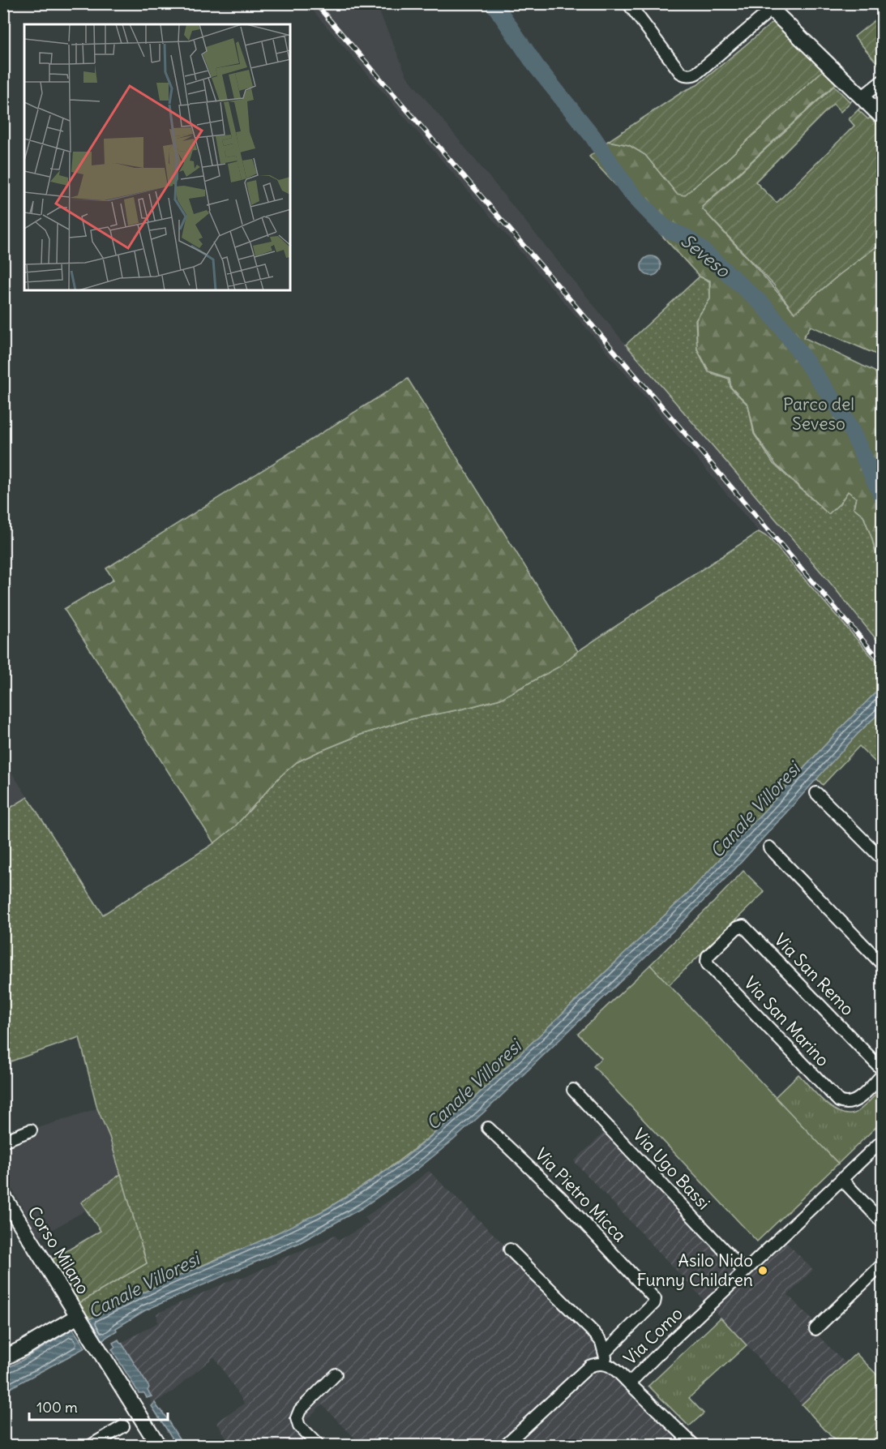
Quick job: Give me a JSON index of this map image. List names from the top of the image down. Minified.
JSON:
{"streets":{"main road":["Corso Milano"],"street":["Via San Remo","Via San Marino","Via Ugo Bassi","Via Pietro Micca","Via Como"]},"crossings":[["Via San Remo","Via San Marino"],["Via Ugo Bassi","Via Como"],["Via Pietro Micca","Via Como"]],"water":["Seveso","Canale Villoresi"],"parks":["Parco del Seveso"],"places":["Asilo Nido Funny Children"],"scale_bar":"100 m"}
